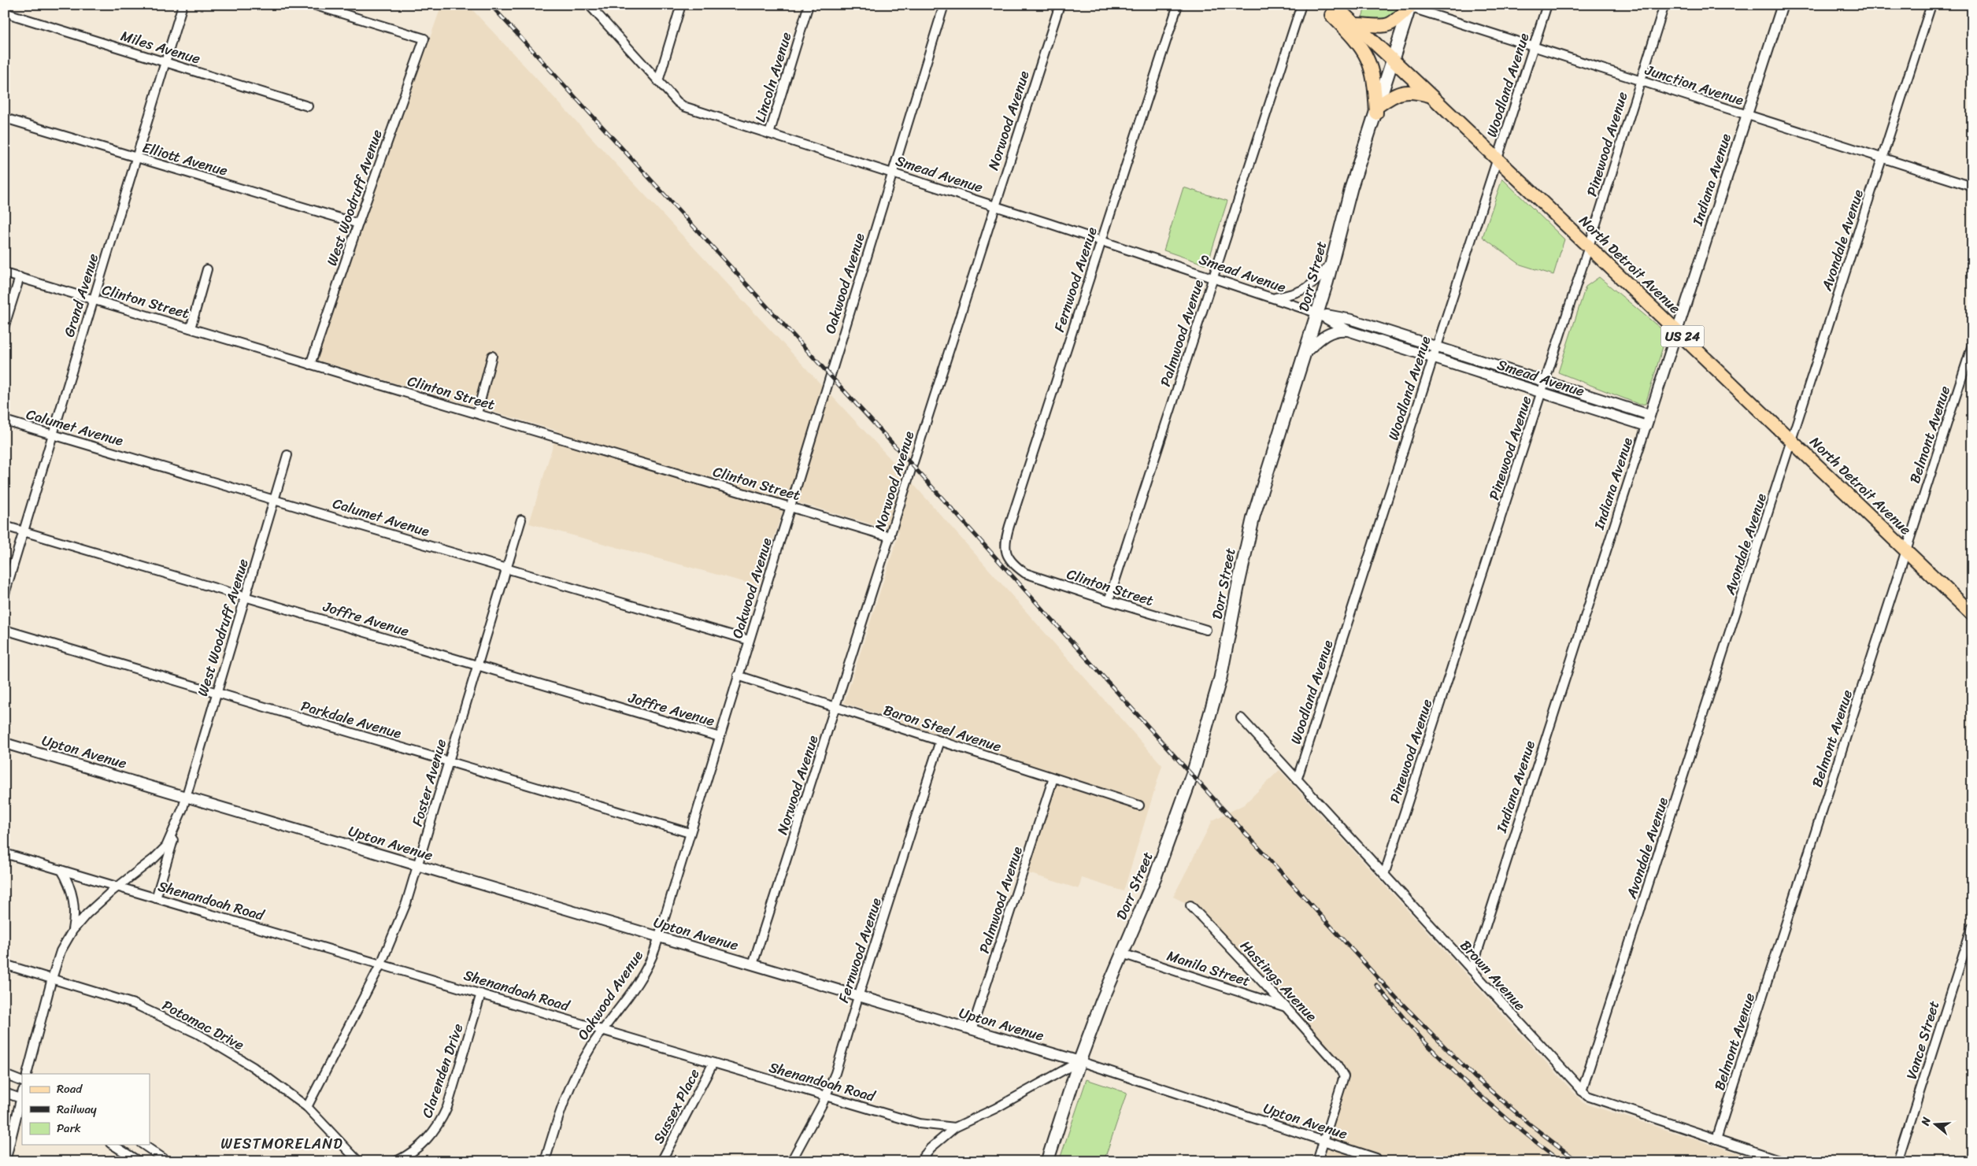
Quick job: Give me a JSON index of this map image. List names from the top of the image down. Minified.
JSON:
{"streets":{"main road":["North Detroit Avenue","Dorr Street","US 24"],"street":["Miles Avenue","Lincoln Avenue","Woodland Avenue","Junction Avenue","Norwood Avenue","Pinewood Avenue","Elliott Avenue","Smead Avenue","Indiana Avenue","West Woodruff Avenue","Avondale Avenue","Fernwood Avenue","Oakwood Avenue","Grand Avenue","Clinton Street","Palmwood Avenue","Calumet Avenue","Belmont Avenue","Joffre Avenue","Parkdale Avenue","Baron Steel Avenue","Upton Avenue","Foster Avenue","Shenandoah Road","Manila Street","Brown Avenue","Hastings Avenue","Potomac Drive","Vance Street","Clarenden Drive","Sussex Place"]},"crossings":[["Miles Avenue","Grand Avenue"],["Lincoln Avenue","Smead Avenue"],["Woodland Avenue","Junction Avenue"],["Woodland Avenue","Smead Avenue"],["Woodland Avenue","North Detroit Avenue"],["Woodland Avenue","Brown Avenue"],["Junction Avenue","Pinewood Avenue"],["Junction Avenue","Indiana Avenue"],["Junction Avenue","Avondale Avenue"],["Junction Avenue","Dorr Street"],["Norwood Avenue","Smead Avenue"],["Norwood Avenue","Clinton Street"],["Norwood Avenue","Baron Steel Avenue"],["Norwood Avenue","Upton Avenue"],["Pinewood Avenue","Smead Avenue"],["Pinewood Avenue","North Detroit Avenue"],["Pinewood Avenue","Brown Avenue"],["Elliott Avenue","West Woodruff Avenue"],["Elliott Avenue","Grand Avenue"],["Smead Avenue","Indiana Avenue"],["Smead Avenue","Dorr Street"],["Smead Avenue","Fernwood Avenue"],["Smead Avenue","Oakwood Avenue"],["Smead Avenue","Palmwood Avenue"],["Indiana Avenue","North Detroit Avenue"],["Indiana Avenue","Brown Avenue"],["West Woodruff Avenue","Clinton Street"],["West Woodruff Avenue","Calumet Avenue"],["West Woodruff Avenue","Joffre Avenue"],["West Woodruff Avenue","Parkdale Avenue"],["West Woodruff Avenue","Upton Avenue"],["West Woodruff Avenue","Shenandoah Road"],["West Woodruff Avenue","Potomac Drive"],["Avondale Avenue","North Detroit Avenue"],["Avondale Avenue","Brown Avenue"],["North Detroit Avenue","Dorr Street"],["North Detroit Avenue","Belmont Avenue"],["Dorr Street","Upton Avenue"],["Dorr Street","Manila Street"],["Fernwood Avenue","Clinton Street"],["Fernwood Avenue","Baron Steel Avenue"],["Fernwood Avenue","Upton Avenue"],["Fernwood Avenue","Shenandoah Road"],["Oakwood Avenue","Clinton Street"],["Oakwood Avenue","Calumet Avenue"],["Oakwood Avenue","Joffre Avenue"],["Oakwood Avenue","Parkdale Avenue"],["Oakwood Avenue","Baron Steel Avenue"],["Oakwood Avenue","Upton Avenue"],["Oakwood Avenue","Shenandoah Road"],["Grand Avenue","Clinton Street"],["Grand Avenue","Calumet Avenue"],["Grand Avenue","Joffre Avenue"],["Clinton Street","Palmwood Avenue"],["Palmwood Avenue","Baron Steel Avenue"],["Palmwood Avenue","Upton Avenue"],["Calumet Avenue","Foster Avenue"],["Belmont Avenue","Brown Avenue"],["Joffre Avenue","Foster Avenue"],["Parkdale Avenue","Foster Avenue"],["Upton Avenue","Foster Avenue"],["Upton Avenue","Hastings Avenue"],["Foster Avenue","Shenandoah Road"],["Foster Avenue","Potomac Drive"],["Shenandoah Road","Clarenden Drive"],["Shenandoah Road","Sussex Place"],["Manila Street","Hastings Avenue"]],"districts":["WESTMORELAND"],"legend":["Road","Railway","Park"],"north":"left"}
